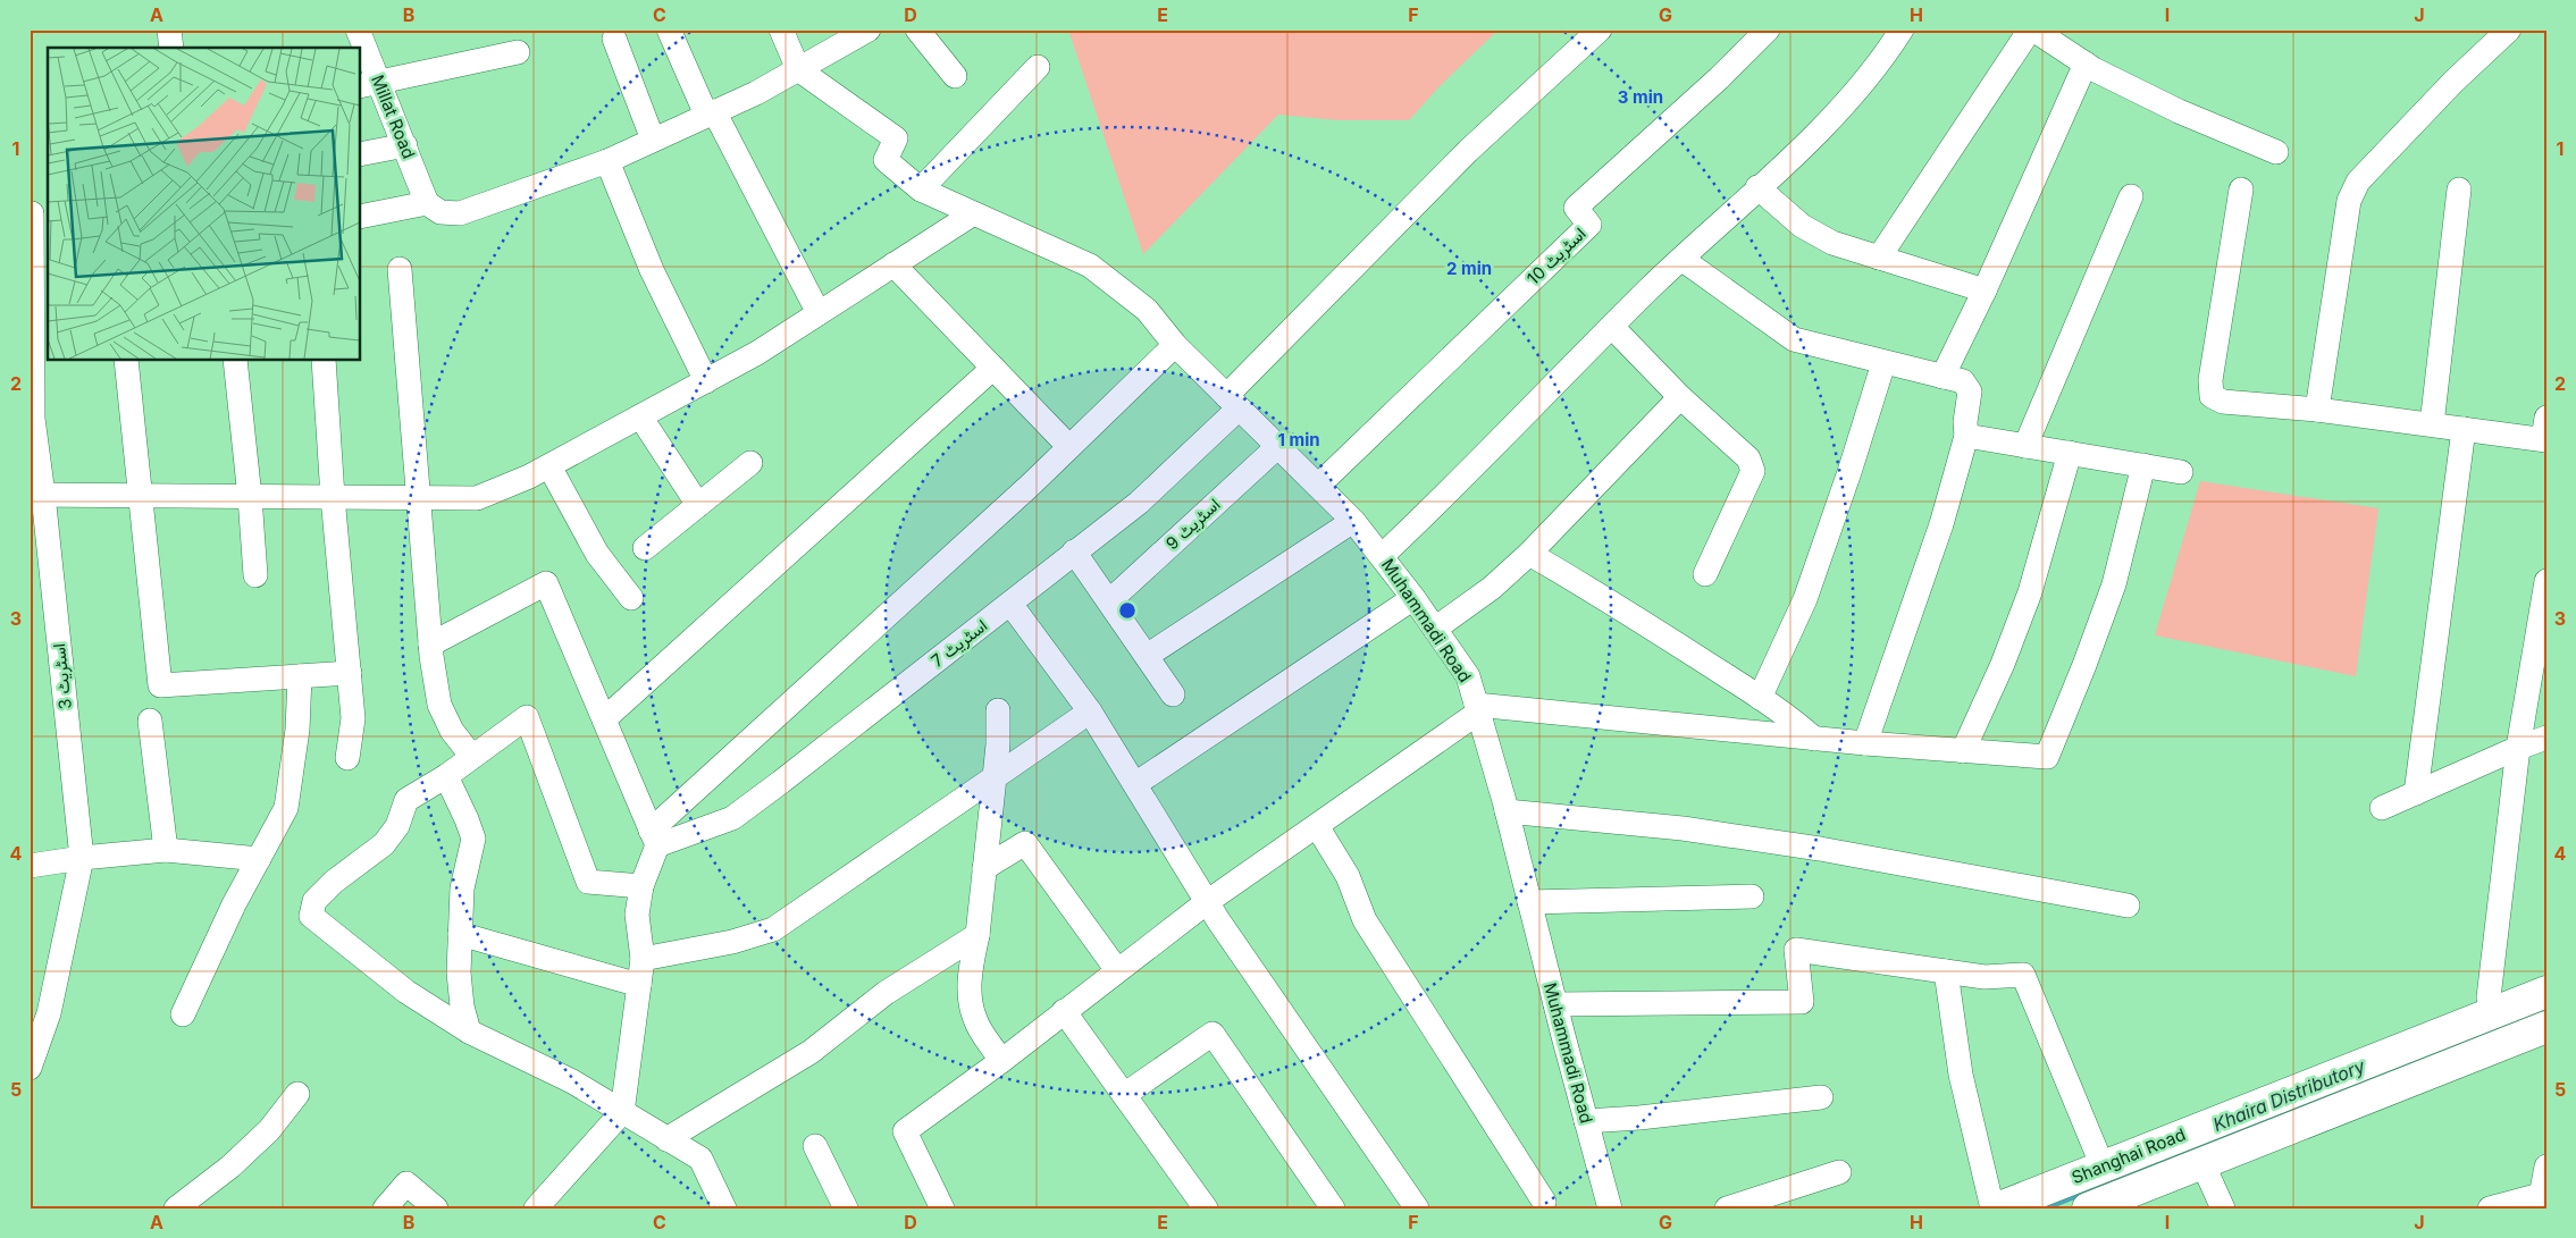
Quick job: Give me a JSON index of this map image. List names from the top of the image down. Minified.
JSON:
{"streets":{"main road":["Shanghai Road"],"street":["Millat Road","اسٹریٹ 10","اسٹریٹ 9","Muhammadi Road","اسٹریٹ 7","اسٹریٹ 3"]},"crossings":[["اسٹریٹ 10","Muhammadi Road"],["اسٹریٹ 9","Muhammadi Road"],["Muhammadi Road","اسٹریٹ 7"]],"water":["Khaira Distributory"],"grid":{"columns":["A","B","C","D","E","F","G","H","I","J"],"rows":["1","2","3","4","5"]},"rings":["3 min","2 min","1 min"]}
